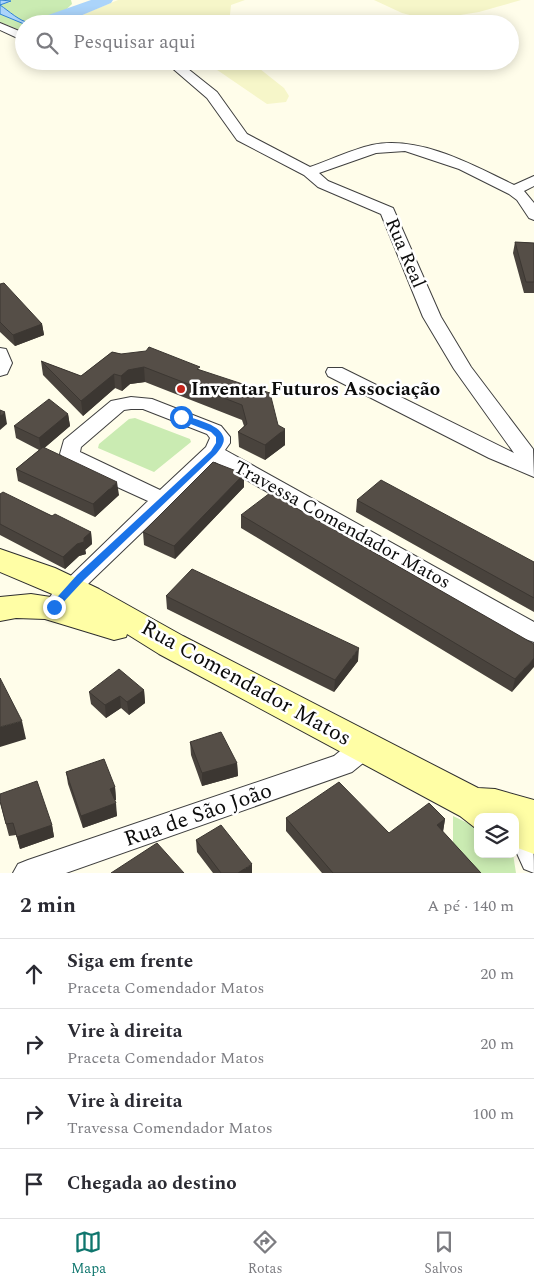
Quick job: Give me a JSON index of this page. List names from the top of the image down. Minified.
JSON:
{"streets":{"street":["Rua Real","Travessa Comendador Matos","Rua Comendador Matos","Rua de São João"]},"crossings":[["Travessa Comendador Matos","Rua Comendador Matos"],["Rua Comendador Matos","Rua de São João"]],"places":["Inventar Futuros Associação"],"page":{"search":"Pesquisar aqui","heading":["2 min","A pé · 140 m"],"list":[["Siga em frente","Praceta Comendador Matos","20 m"],["Vire à direita","Praceta Comendador Matos","20 m"],["Vire à direita","Travessa Comendador Matos","100 m"],"Chegada ao destino"],"nav":["Mapa","Rotas","Salvos"]}}
